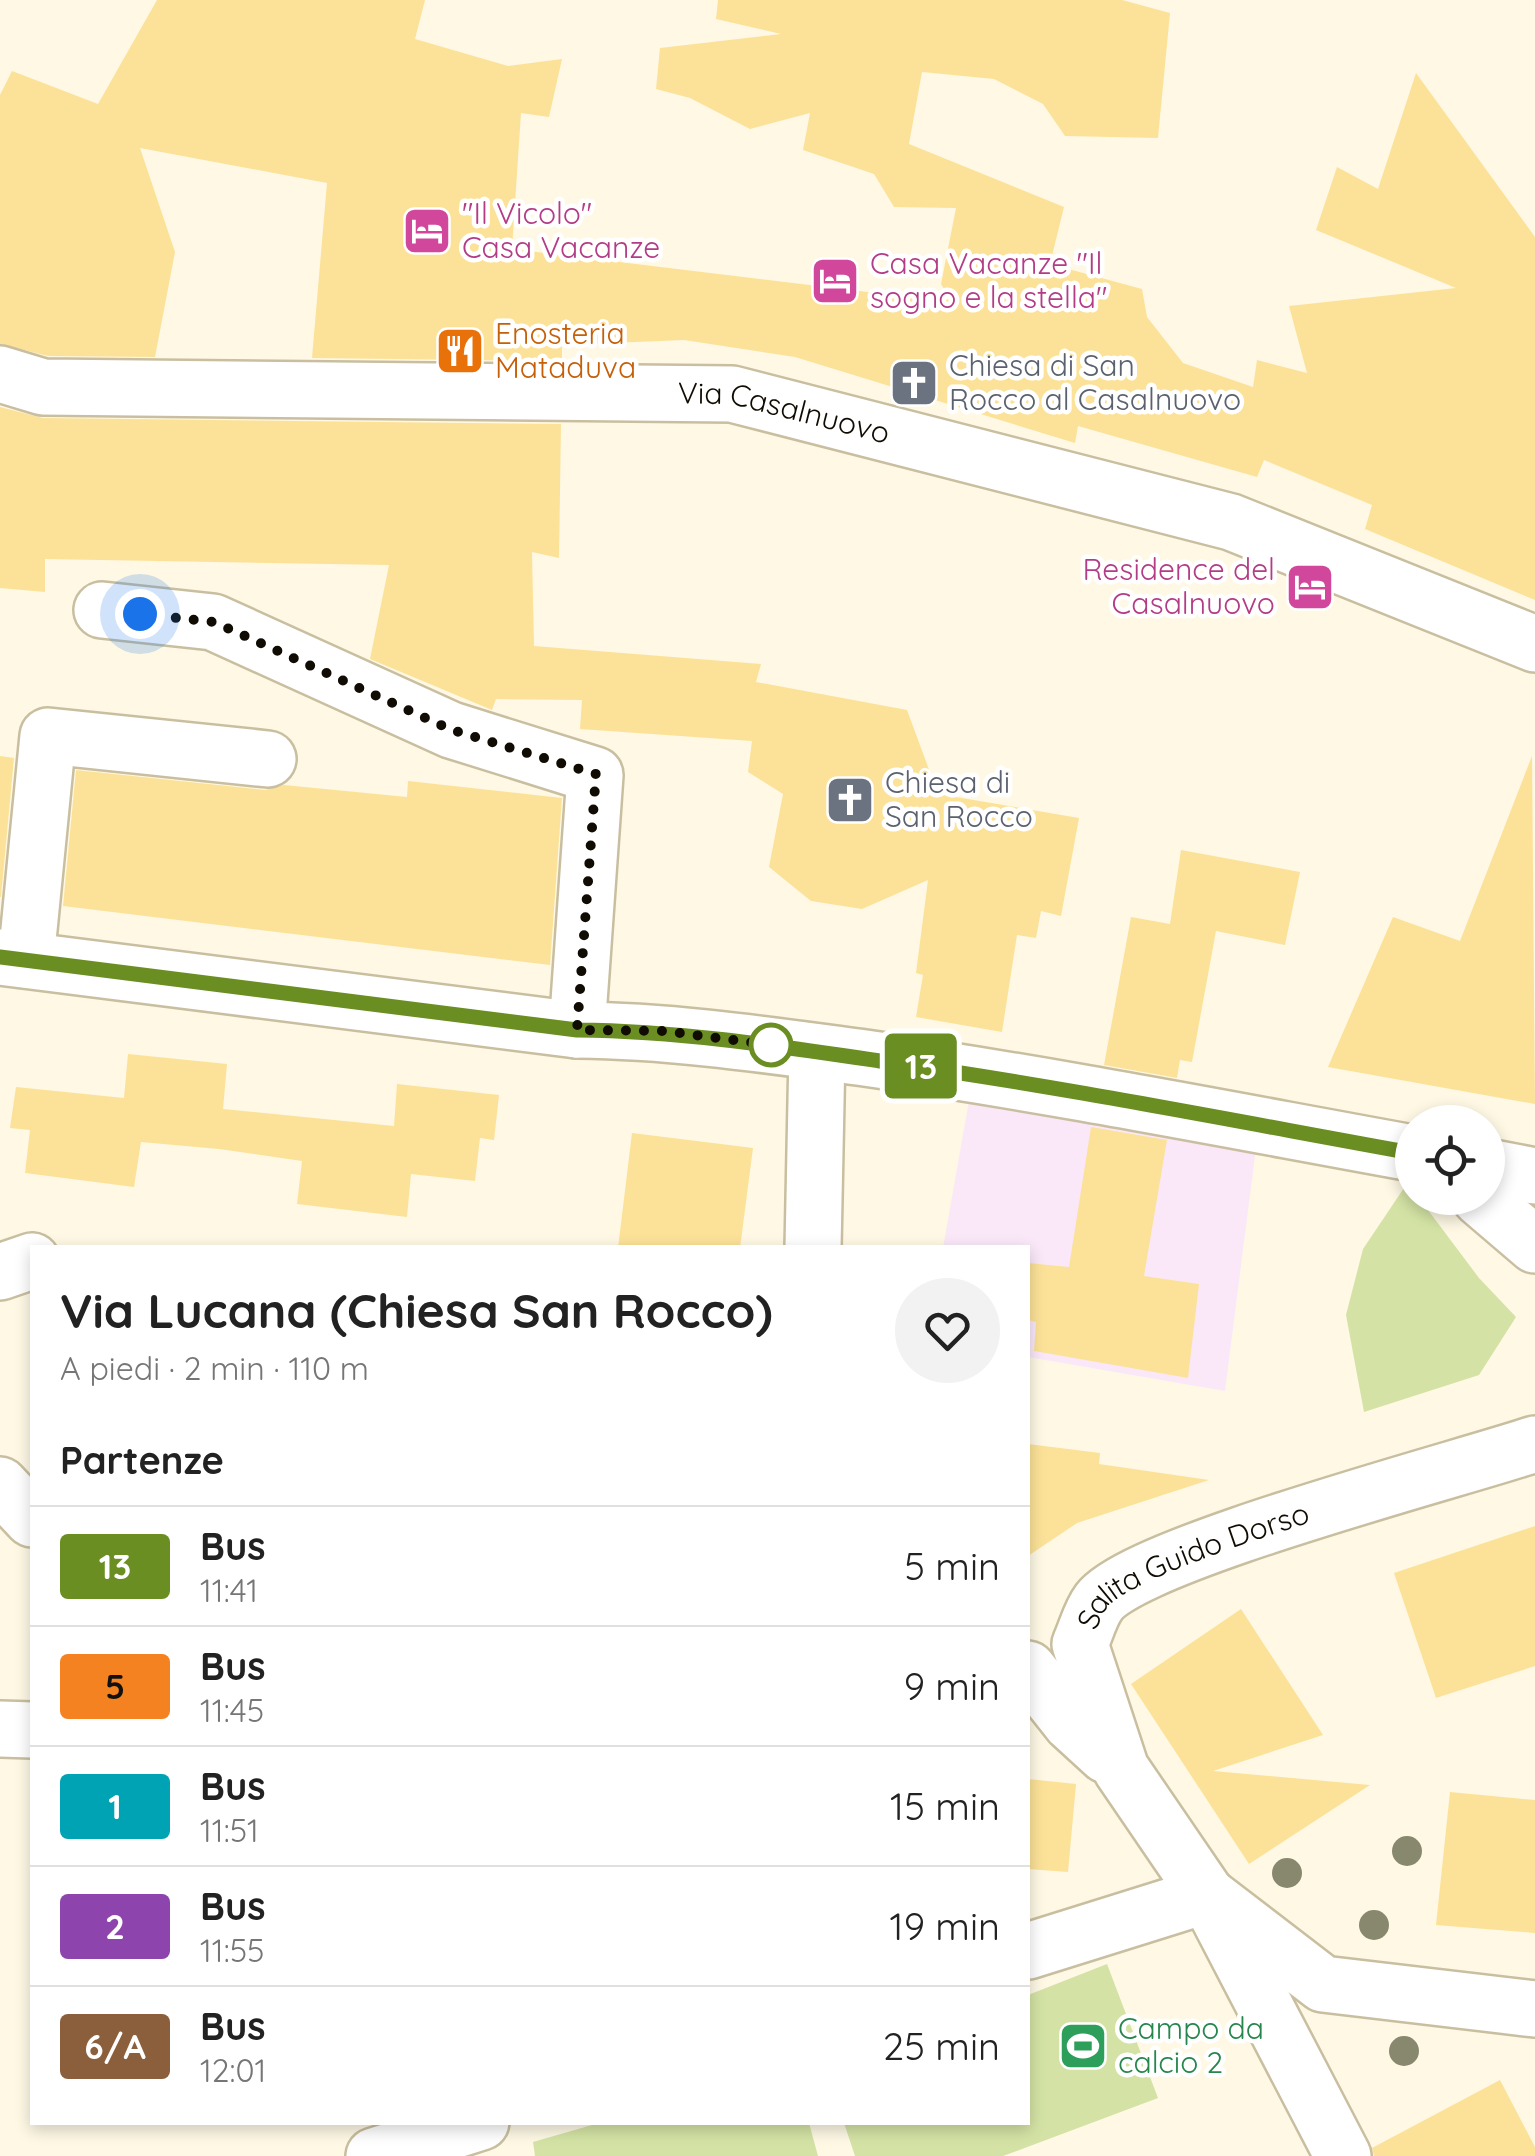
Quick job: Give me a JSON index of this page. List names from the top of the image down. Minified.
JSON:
{"streets":{"street":["Via Casalnuovo","Salita Guido Dorso"]},"places":{"hotel":["\"Il Vicolo\" Casa Vacanze","Casa Vacanze \"Il sogno e la stella\"","Residence del Casalnuovo"],"restaurant":["Enosteria Mataduva"],"church":["Chiesa di San Rocco al Casalnuovo","Chiesa di San Rocco"],"sports":["Campo da calcio 2"]},"lines":["bus line 13"],"page":{"on_map":"13","heading":[["Via Lucana (Chiesa San Rocco)","A piedi · 2 min · 110 m"],"Partenze"],"list":[{"mark":"13","name":"Bus","note":"11:41","value":"5 min"},{"mark":"5","name":"Bus","note":"11:45","value":"9 min"},{"mark":"1","name":"Bus","note":"11:51","value":"15 min"},{"mark":"2","name":"Bus","note":"11:55","value":"19 min"},{"mark":"6/A","name":"Bus","note":"12:01","value":"25 min"}]}}
